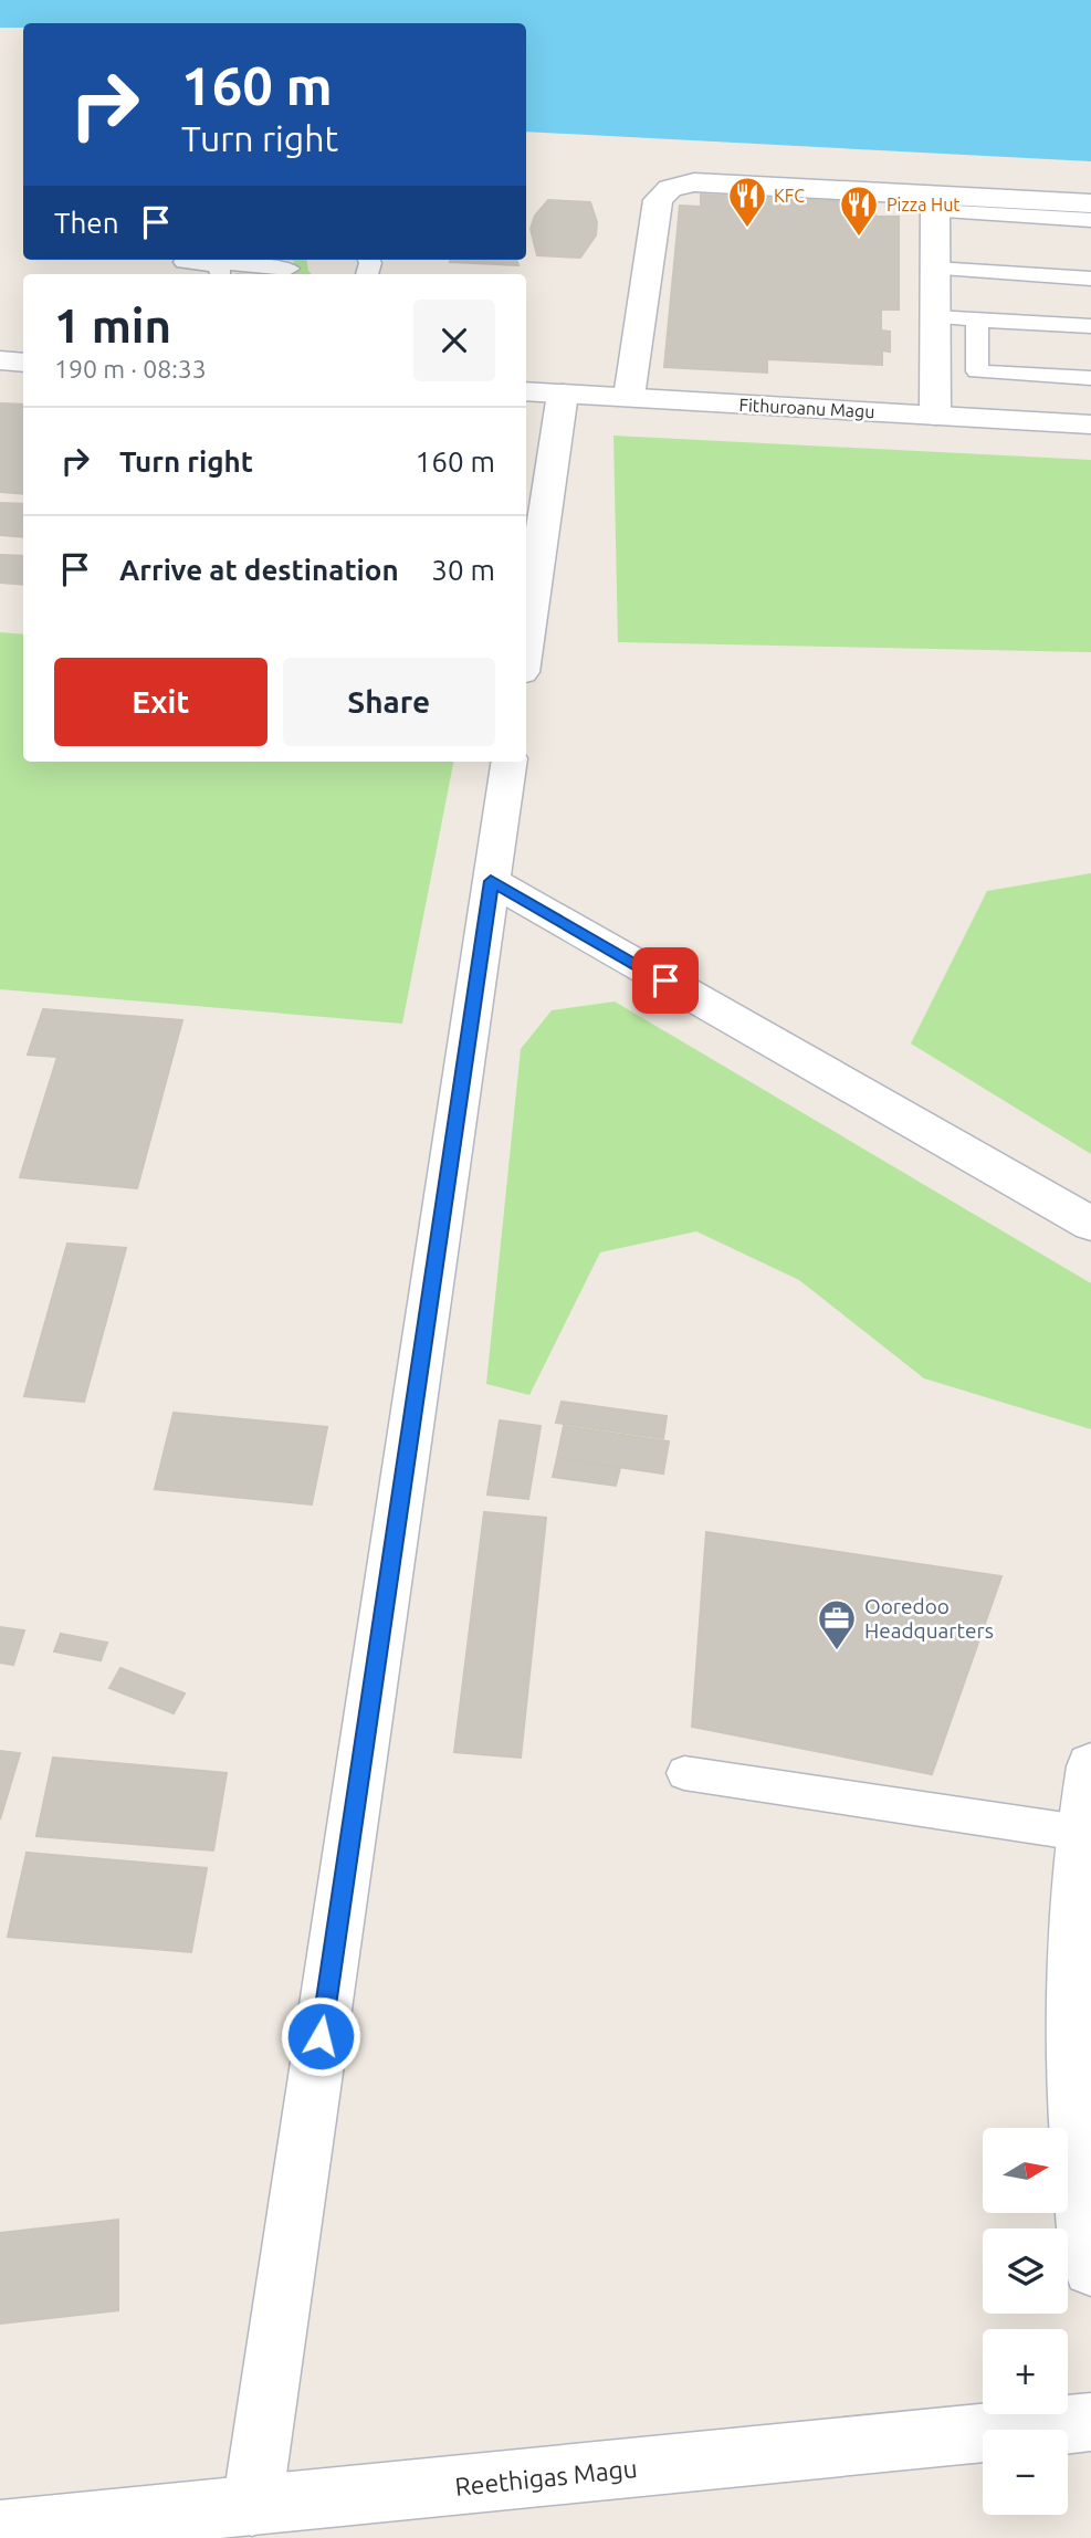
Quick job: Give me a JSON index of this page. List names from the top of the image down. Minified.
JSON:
{"streets":{"street":["Fithuroanu Magu","Reethigas Magu"]},"places":{"restaurant":["KFC","Pizza Hut"],"office":["Ooredoo Headquarters"]},"north":"right","page":{"turn":["160 m","Turn right"],"then":"Then","heading":["1 min","190 m · 08:33"],"list":[{"name":"Turn right","value":"160 m"},{"name":"Arrive at destination","value":"30 m"}],"buttons":["Exit","Share"],"map_buttons":["+","−"]}}
